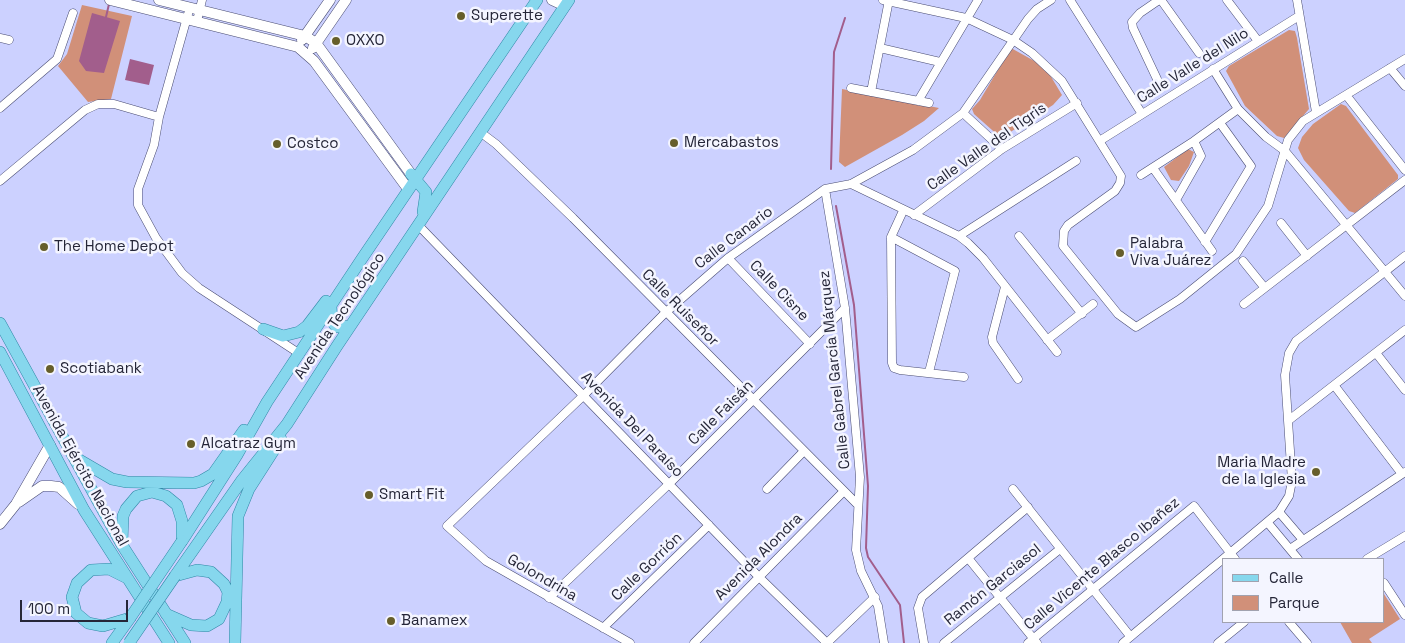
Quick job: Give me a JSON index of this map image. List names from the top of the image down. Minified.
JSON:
{"streets":{"main road":["Avenida Tecnológico","Avenida Ejército Nacional"],"street":["Calle Valle del Nilo","Calle Valle del Tigris","Calle Canario","Calle Cisne","Calle Ruiseñor","Calle Gabrel García Márquez","Calle Faisán","Avenida Del Paraíso","Avenida Alondra","Calle Vicente Blasco Ibañez","Calle Gorrión","Golondrina","Ramón Garciasol"]},"crossings":[["Calle Canario","Calle Cisne"],["Calle Canario","Calle Ruiseñor"],["Calle Canario","Calle Gabrel García Márquez"],["Calle Canario","Avenida Del Paraíso"],["Calle Canario","Golondrina"],["Calle Cisne","Calle Faisán"],["Calle Ruiseñor","Avenida Tecnológico"],["Calle Ruiseñor","Calle Gabrel García Márquez"],["Calle Ruiseñor","Calle Faisán"],["Calle Ruiseñor","Avenida Alondra"],["Avenida Tecnológico","Avenida Del Paraíso"],["Calle Gabrel García Márquez","Calle Faisán"],["Calle Faisán","Avenida Del Paraíso"],["Calle Faisán","Golondrina"],["Avenida Del Paraíso","Avenida Alondra"],["Avenida Del Paraíso","Calle Gorrión"],["Calle Gorrión","Golondrina"]],"places":["Superette","OXXO","Mercabastos","Costco","The Home Depot","Palabra Viva Juárez","Scotiabank","Alcatraz Gym","Maria Madre de la Iglesia","Smart Fit","Banamex"],"legend":["Calle","Parque"],"scale_bar":"100 m"}
